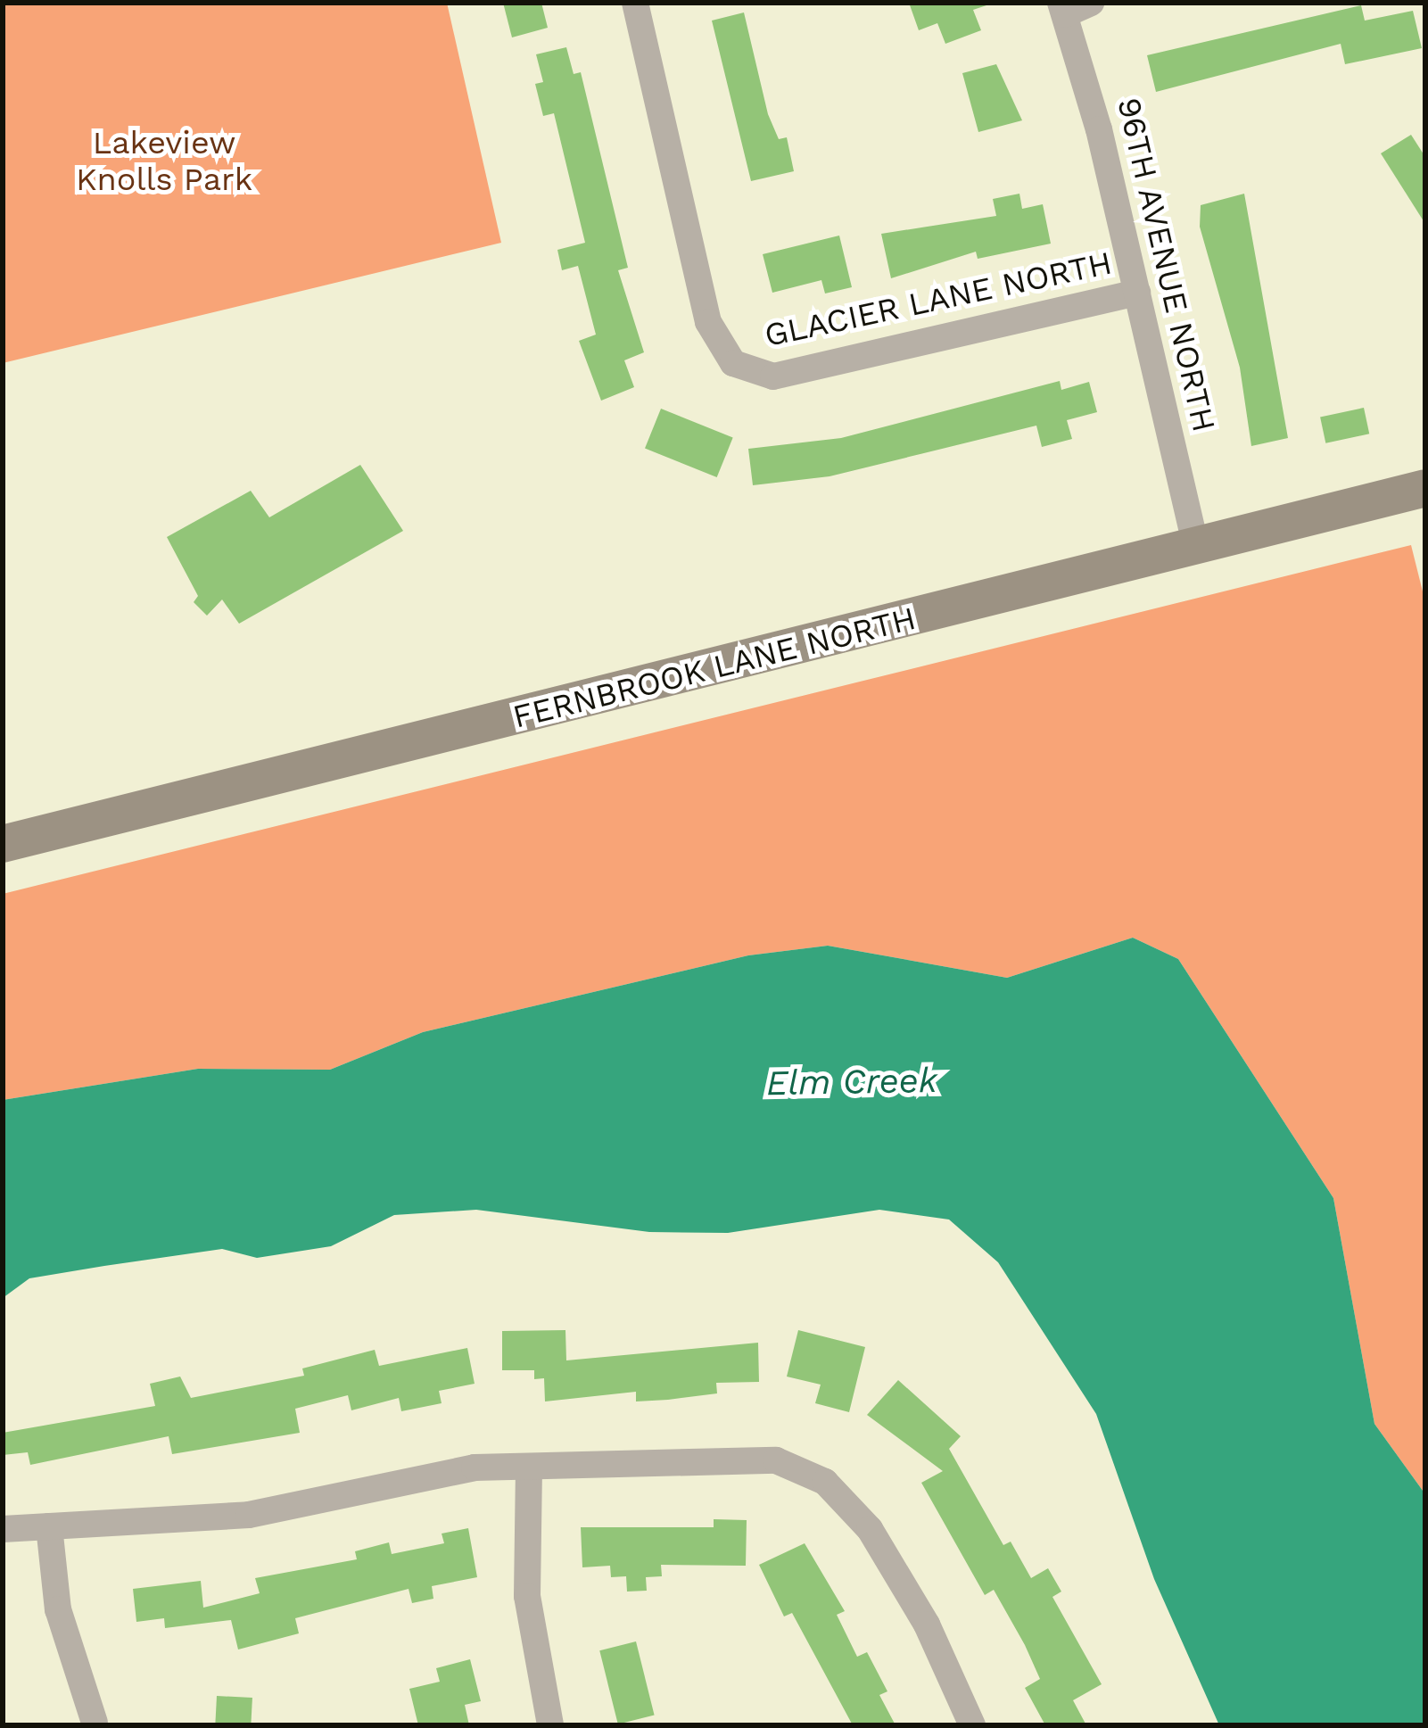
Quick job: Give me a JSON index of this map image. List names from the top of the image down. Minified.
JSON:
{"streets":{"street":["96TH AVENUE NORTH","GLACIER LANE NORTH","FERNBROOK LANE NORTH"]},"crossings":[["96TH AVENUE NORTH","GLACIER LANE NORTH"],["96TH AVENUE NORTH","FERNBROOK LANE NORTH"]],"water":["Elm Creek"],"parks":["Lakeview Knolls Park"]}
